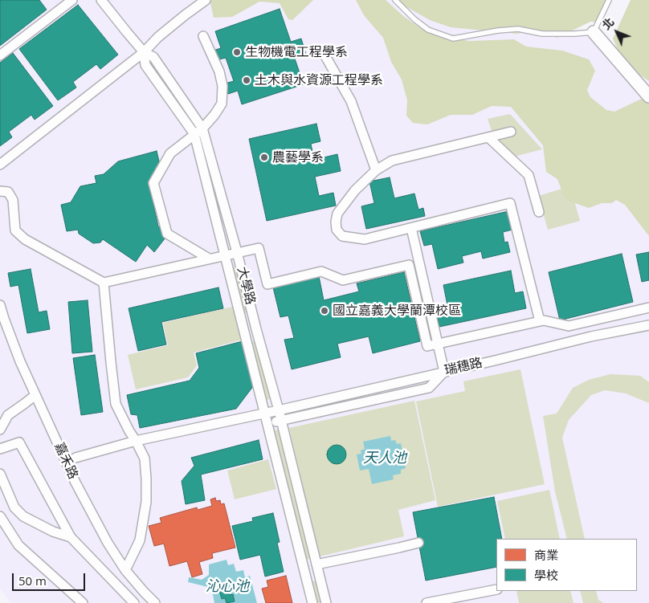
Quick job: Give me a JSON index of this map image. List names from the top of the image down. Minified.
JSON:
{"streets":{"street":["大學路","瑞穗路","嘉禾路"]},"crossings":[["大學路","瑞穗路"]],"water":["天人池","沁心池"],"places":["生物機電工程學系","土木與水資源工程學系","農藝學系","國立嘉義大學蘭潭校區"],"legend":["商業","學校"],"scale_bar":"50 m","north":"top left"}
